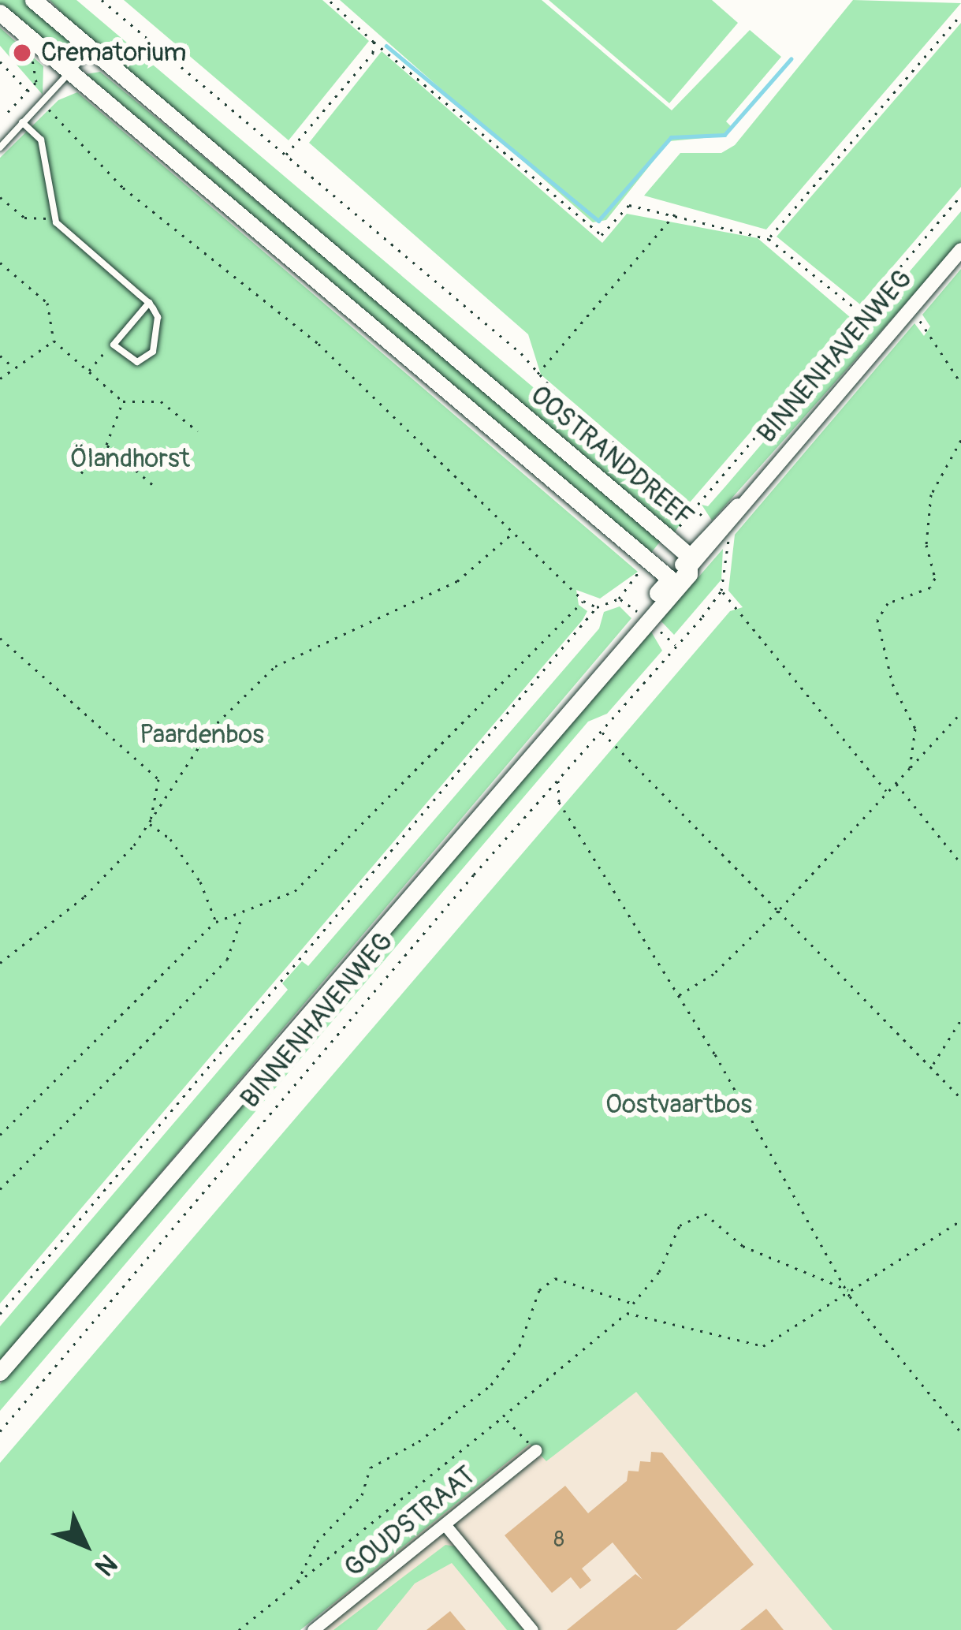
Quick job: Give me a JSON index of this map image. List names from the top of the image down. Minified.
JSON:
{"streets":{"main road":["BINNENHAVENWEG","OOSTRANDDREEF"],"street":["GOUDSTRAAT"]},"crossings":[["BINNENHAVENWEG","OOSTRANDDREEF"]],"parks":["Ölandhorst","Paardenbos","Oostvaartbos"],"places":["Crematorium"],"house_numbers":["8"],"north":"bottom right"}
